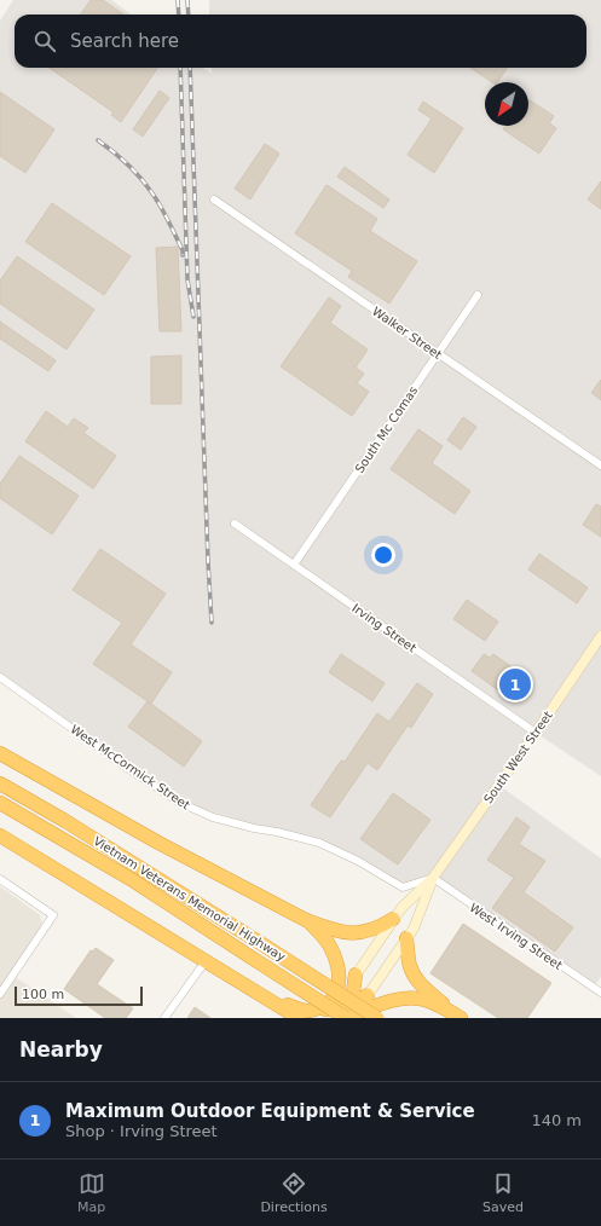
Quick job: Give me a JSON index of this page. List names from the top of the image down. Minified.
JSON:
{"streets":{"highway":["Vietnam Veterans Memorial Highway"],"main road":["South West Street"],"street":["Walker Street","South Mc Comas","Irving Street","West McCormick Street","West Irving Street"]},"crossings":[["Walker Street","South Mc Comas"],["South Mc Comas","Irving Street"],["Irving Street","South West Street"],["South West Street","West McCormick Street"],["South West Street","West Irving Street"],["West McCormick Street","West Irving Street"]],"scale_bar":"100 m","north":"bottom left","page":{"search":"Search here","pins":"1","scale":"100 m","heading":"Nearby","list":[{"mark":"1","name":"Maximum Outdoor Equipment & Service","note":"Shop · Irving Street","value":"140 m"}],"nav":["Map","Directions","Saved"]}}
